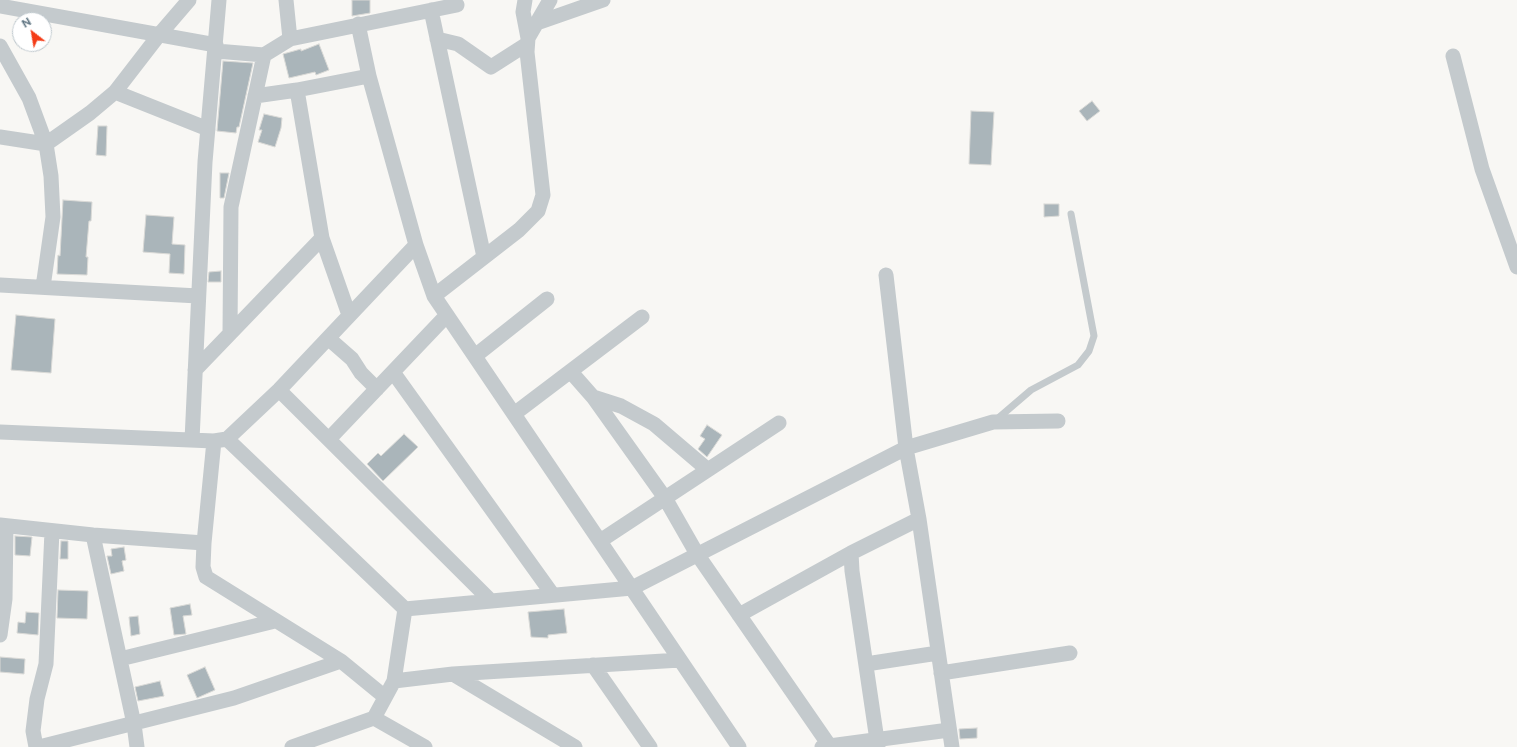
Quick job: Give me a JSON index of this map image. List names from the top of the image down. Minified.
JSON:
{"north":"top left"}
